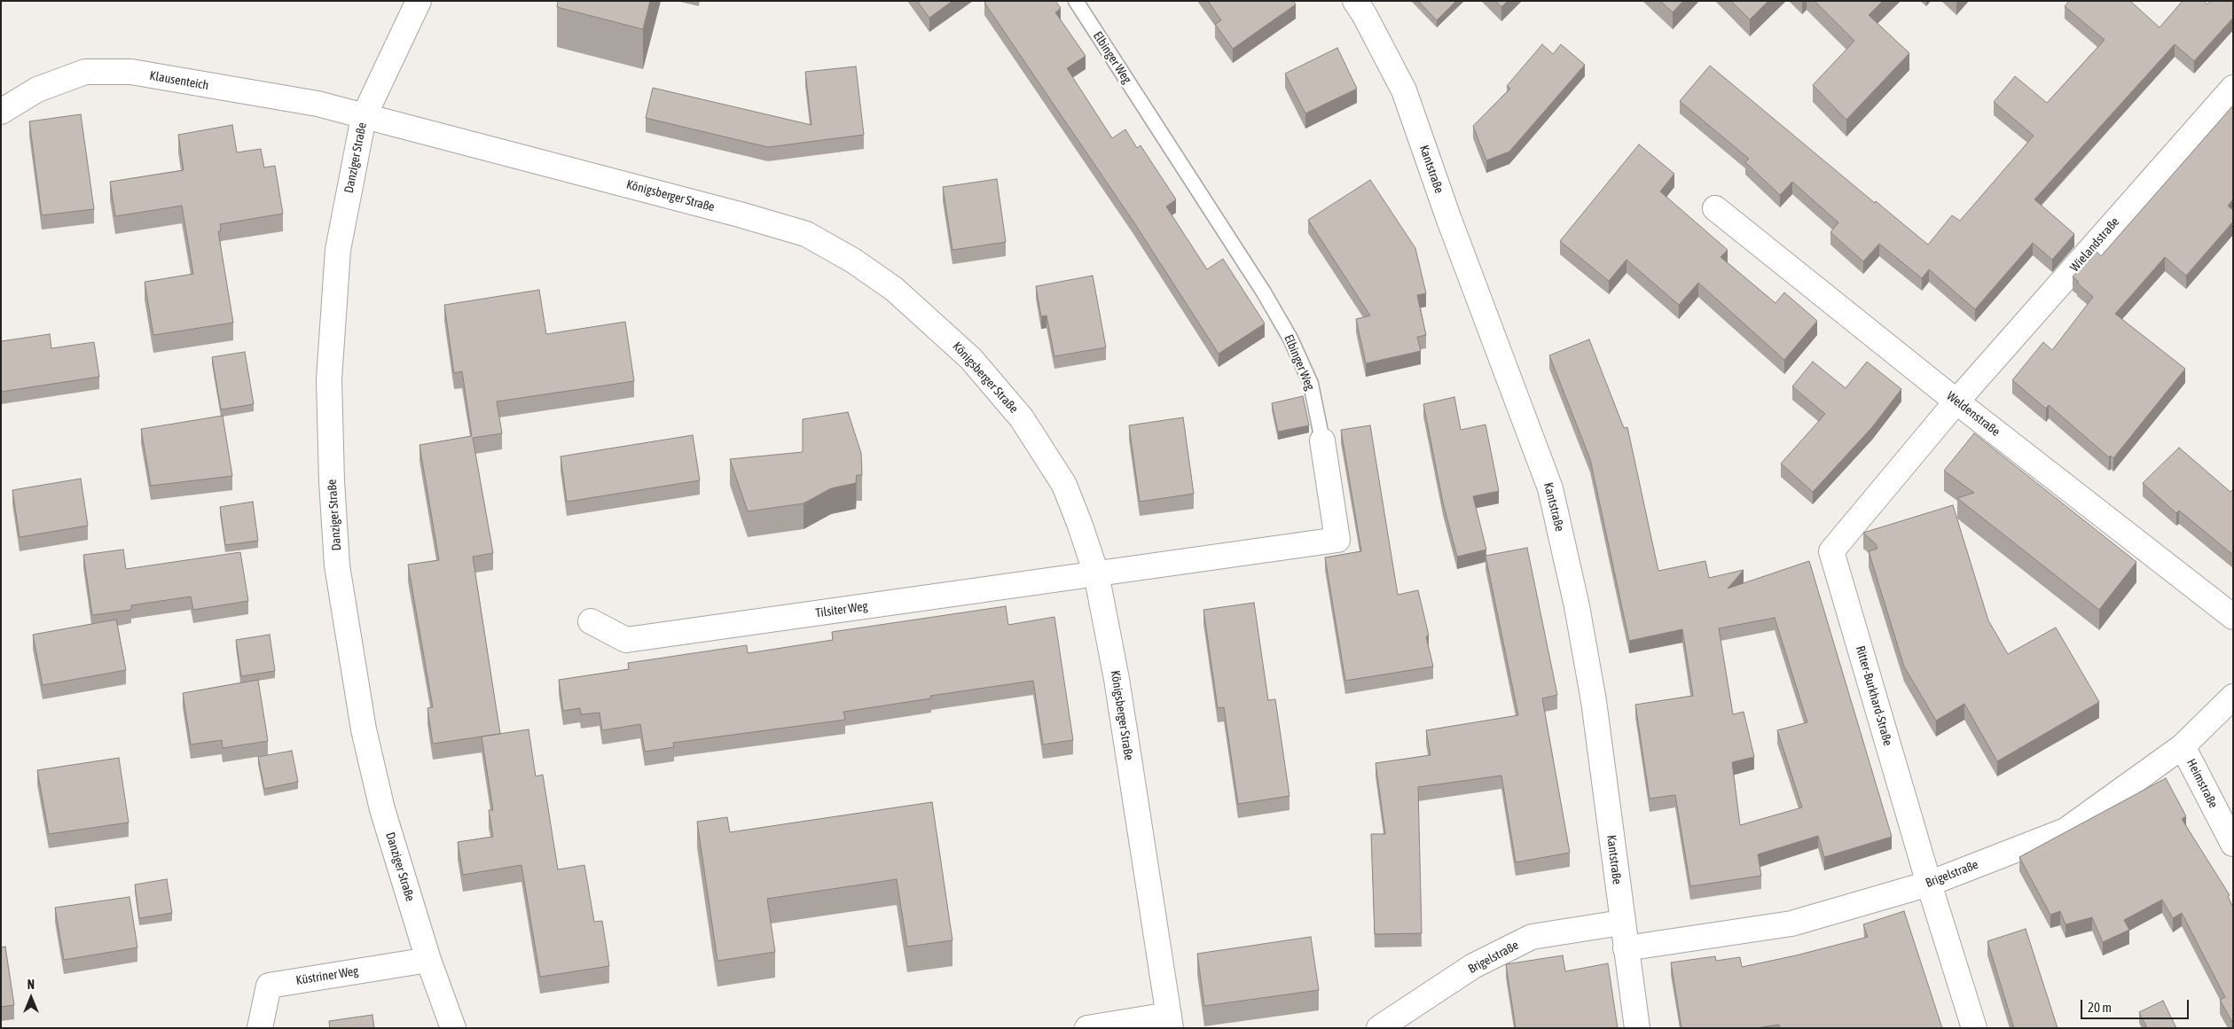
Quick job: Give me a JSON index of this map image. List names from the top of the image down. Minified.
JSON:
{"streets":{"street":["Elbinger Weg","Klausenteich","Danziger Straße","Kantstraße","Königsberger Straße","Wielandstraße","Weldenstraße","Tilsiter Weg","Ritter-Burkhard-Straße","Heimstraße","Brigelstraße","Küstriner Weg"]},"crossings":[["Elbinger Weg","Königsberger Straße"],["Elbinger Weg","Tilsiter Weg"],["Klausenteich","Danziger Straße"],["Klausenteich","Königsberger Straße"],["Danziger Straße","Königsberger Straße"],["Danziger Straße","Küstriner Weg"],["Kantstraße","Brigelstraße"],["Königsberger Straße","Tilsiter Weg"],["Wielandstraße","Weldenstraße"],["Wielandstraße","Ritter-Burkhard-Straße"],["Weldenstraße","Ritter-Burkhard-Straße"],["Ritter-Burkhard-Straße","Brigelstraße"],["Heimstraße","Brigelstraße"]],"scale_bar":"20 m","north":"top"}
